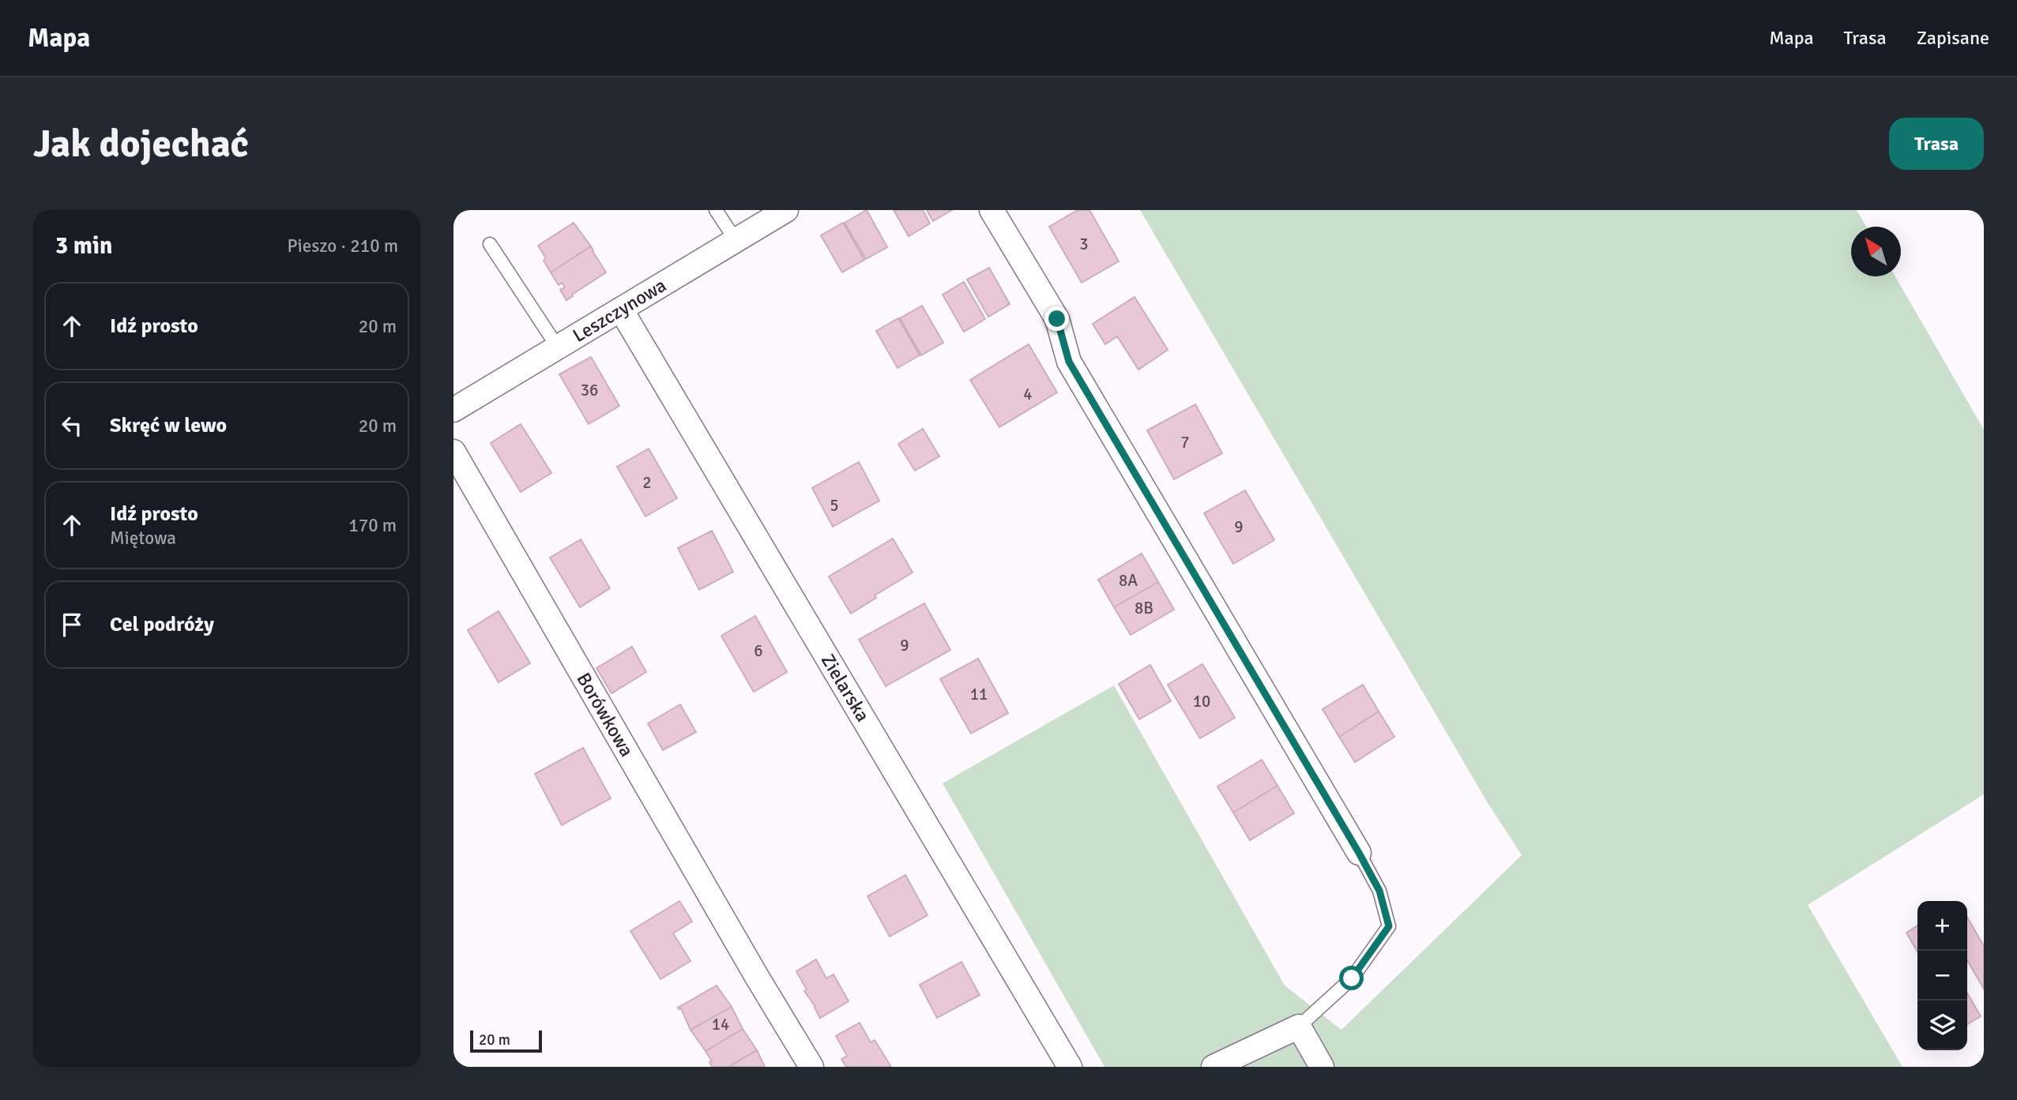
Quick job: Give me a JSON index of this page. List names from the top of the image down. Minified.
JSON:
{"streets":{"street":["Leszczynowa","Zielarska","Borówkowa"]},"crossings":[["Leszczynowa","Zielarska"]],"house_numbers":["3","36","4","7","2","5","9","8A","8B","9","6","11","10","14"],"scale_bar":"20 m","north":"top left","page":{"header":"Mapa","nav":["Mapa","Trasa","Zapisane"],"buttons":"Trasa","title":"Jak dojechać","heading":["3 min","Pieszo · 210 m"],"list":[["Idź prosto","20 m"],["Skręć w lewo","20 m"],["Idź prosto","Miętowa","170 m"],"Cel podróży"],"map_buttons":["+","−"],"scale":"20 m"}}
